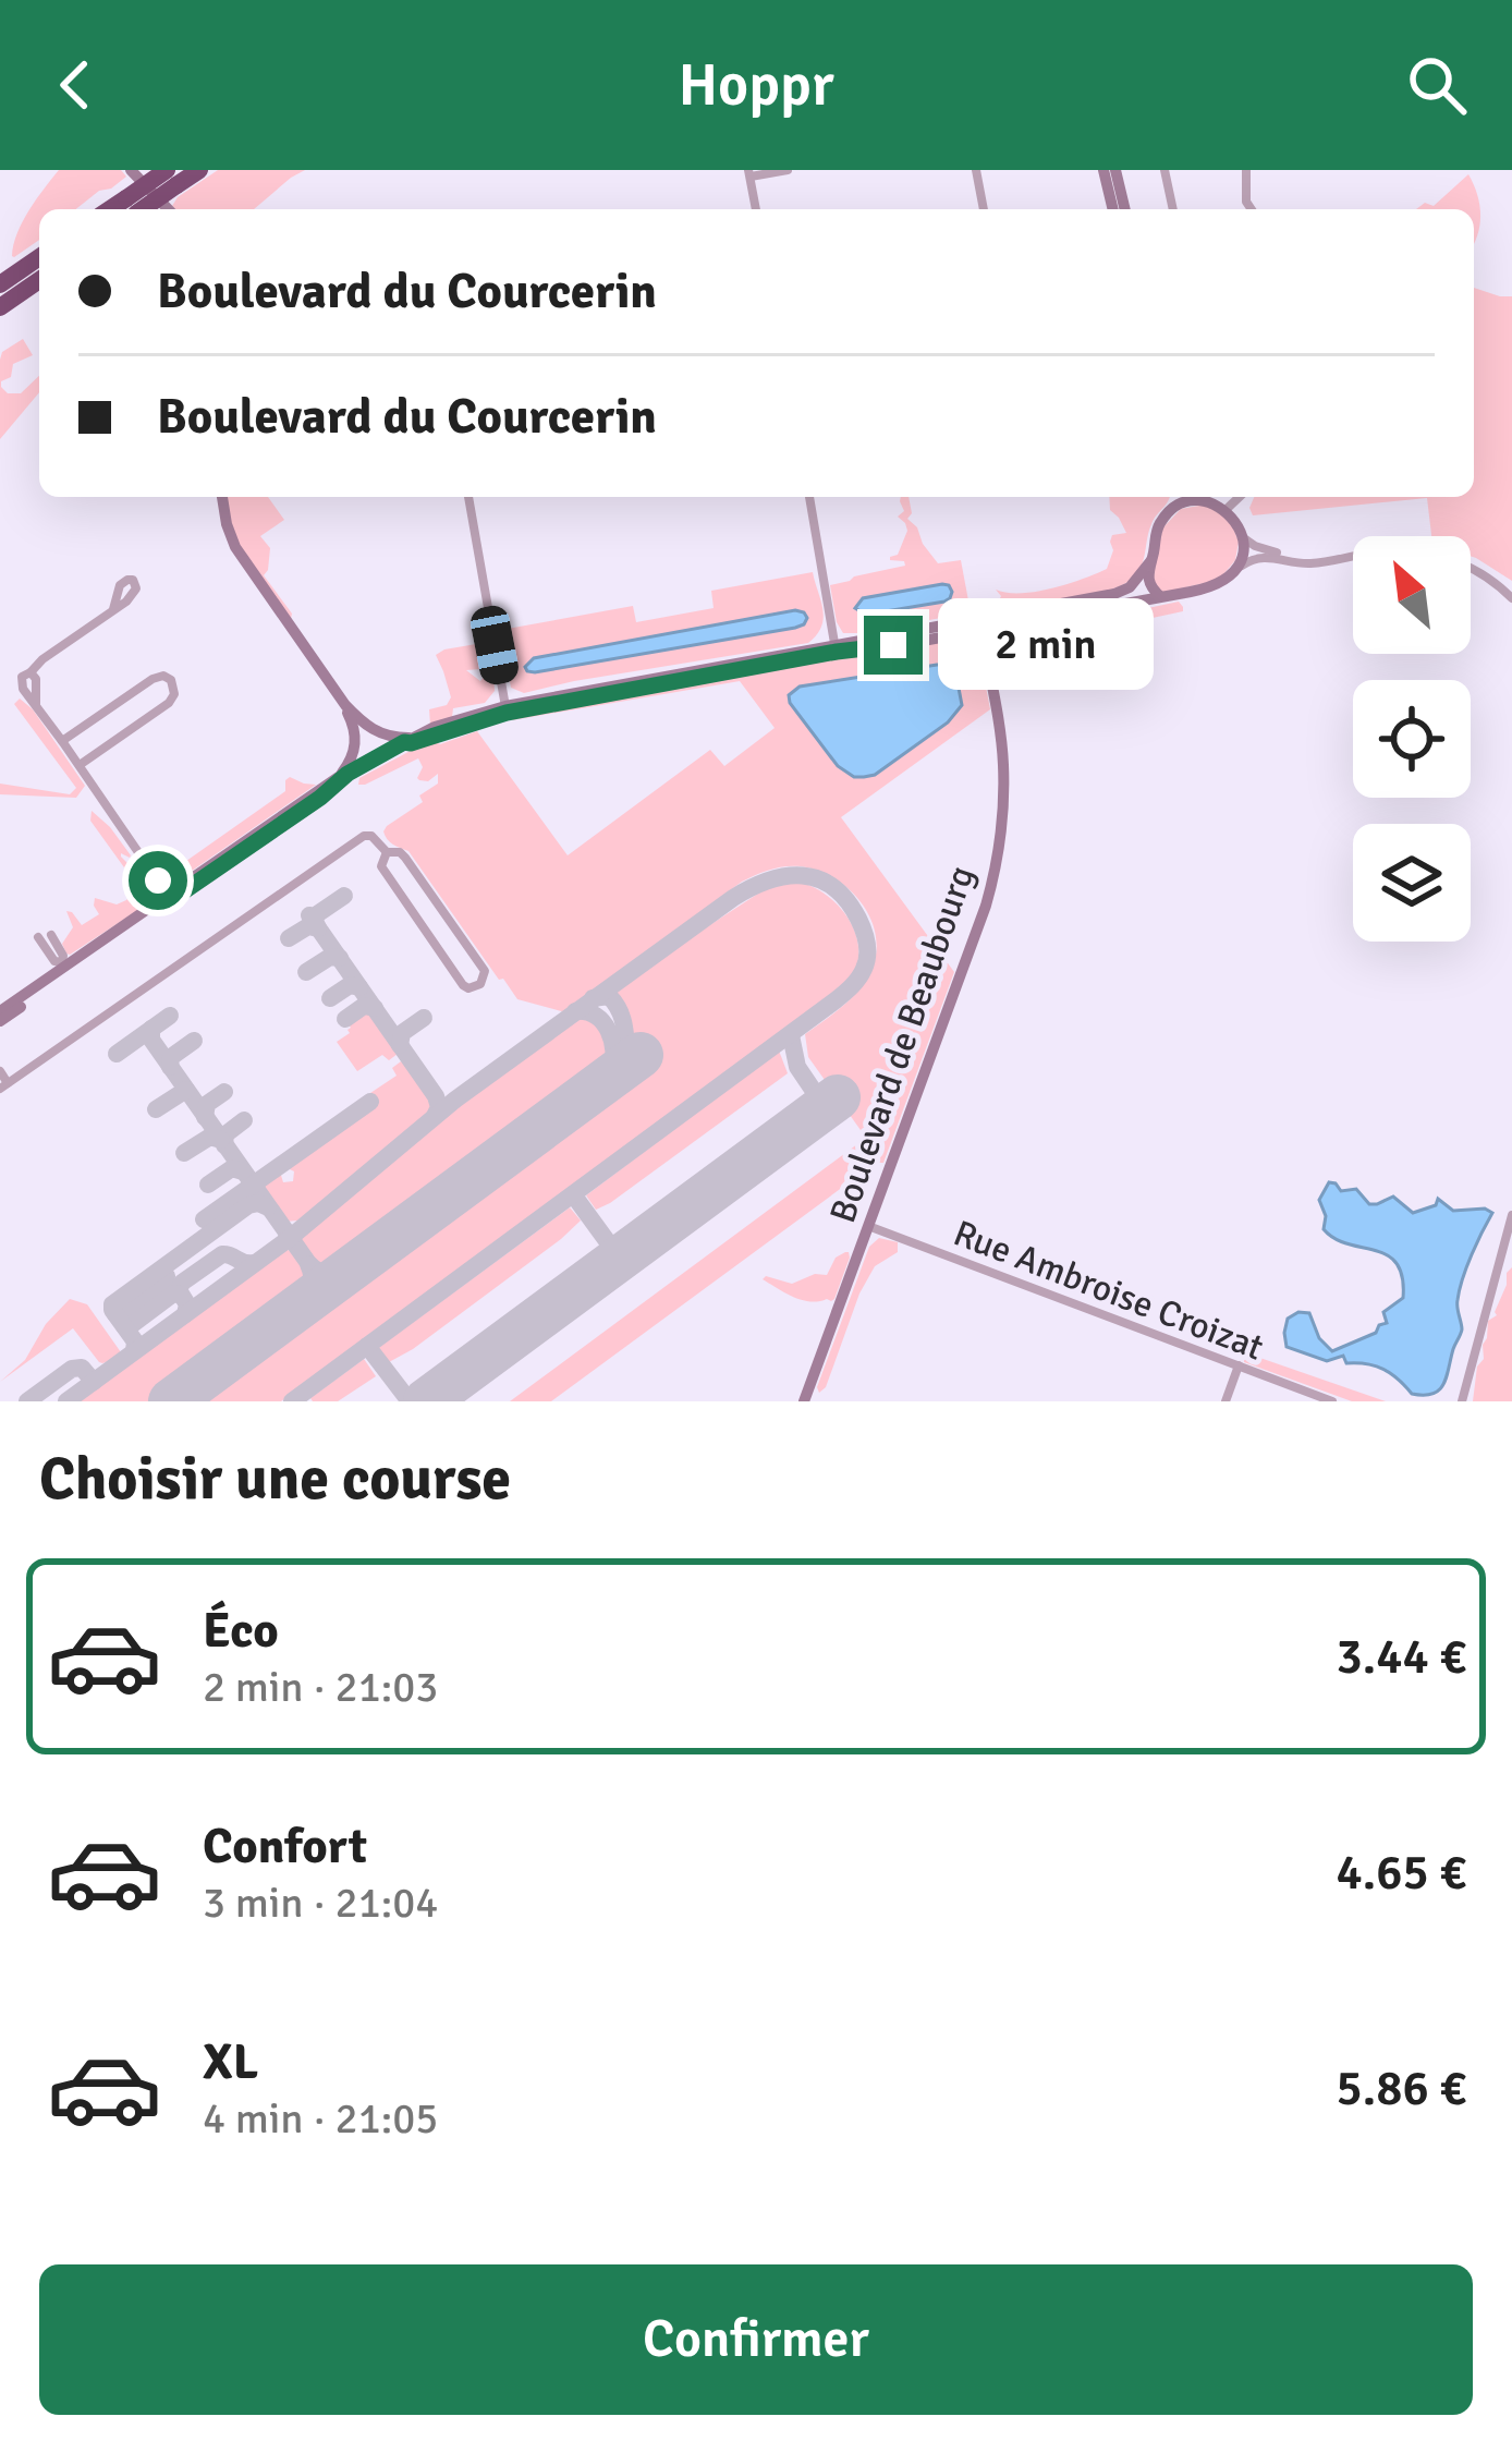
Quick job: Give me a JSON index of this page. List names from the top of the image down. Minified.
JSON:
{"streets":{"main road":["Boulevard de Beaubourg"],"street":["Rue Ambroise Croizat"]},"crossings":[["Boulevard de Beaubourg","Rue Ambroise Croizat"]],"north":"top left","page":{"header":"Hoppr","banner":["Boulevard du Courcerin","Boulevard du Courcerin"],"bubble":"2 min","heading":"Choisir une course","list":[{"name":"Éco","note":"2 min · 21:03","value":"3.44 €"},{"name":"Confort","note":"3 min · 21:04","value":"4.65 €"},{"name":"XL","note":"4 min · 21:05","value":"5.86 €"}],"buttons":"Confirmer"}}
